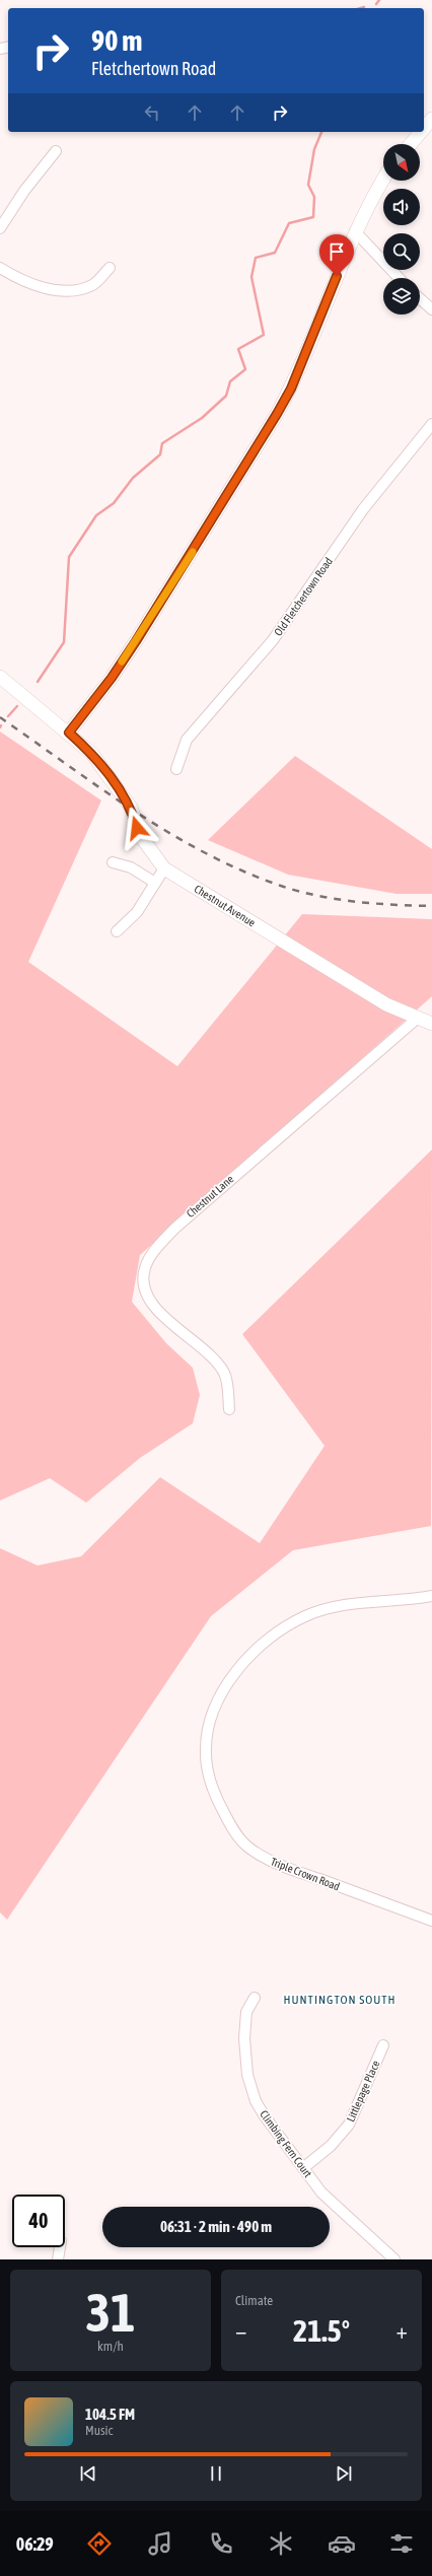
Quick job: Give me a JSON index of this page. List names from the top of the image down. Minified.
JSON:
{"streets":{"street":["Old Fletchertown Road","Chestnut Avenue","Chestnut Lane","Triple Crown Road","Littlepage Place","Climbing Fern Court"]},"crossings":[["Chestnut Avenue","Chestnut Lane"],["Littlepage Place","Climbing Fern Court"]],"districts":["HUNTINGTON SOUTH"],"north":"bottom right","page":{"turn":["90 m","Fletchertown Road"],"limit":"40","trip":"06:31 · 2 min · 490 m","tile":[["31","km/h"],"Climate"],"heat":["−","21.5°","+"],"song":["104.5 FM","Music"],"tabs":"06:29"}}
